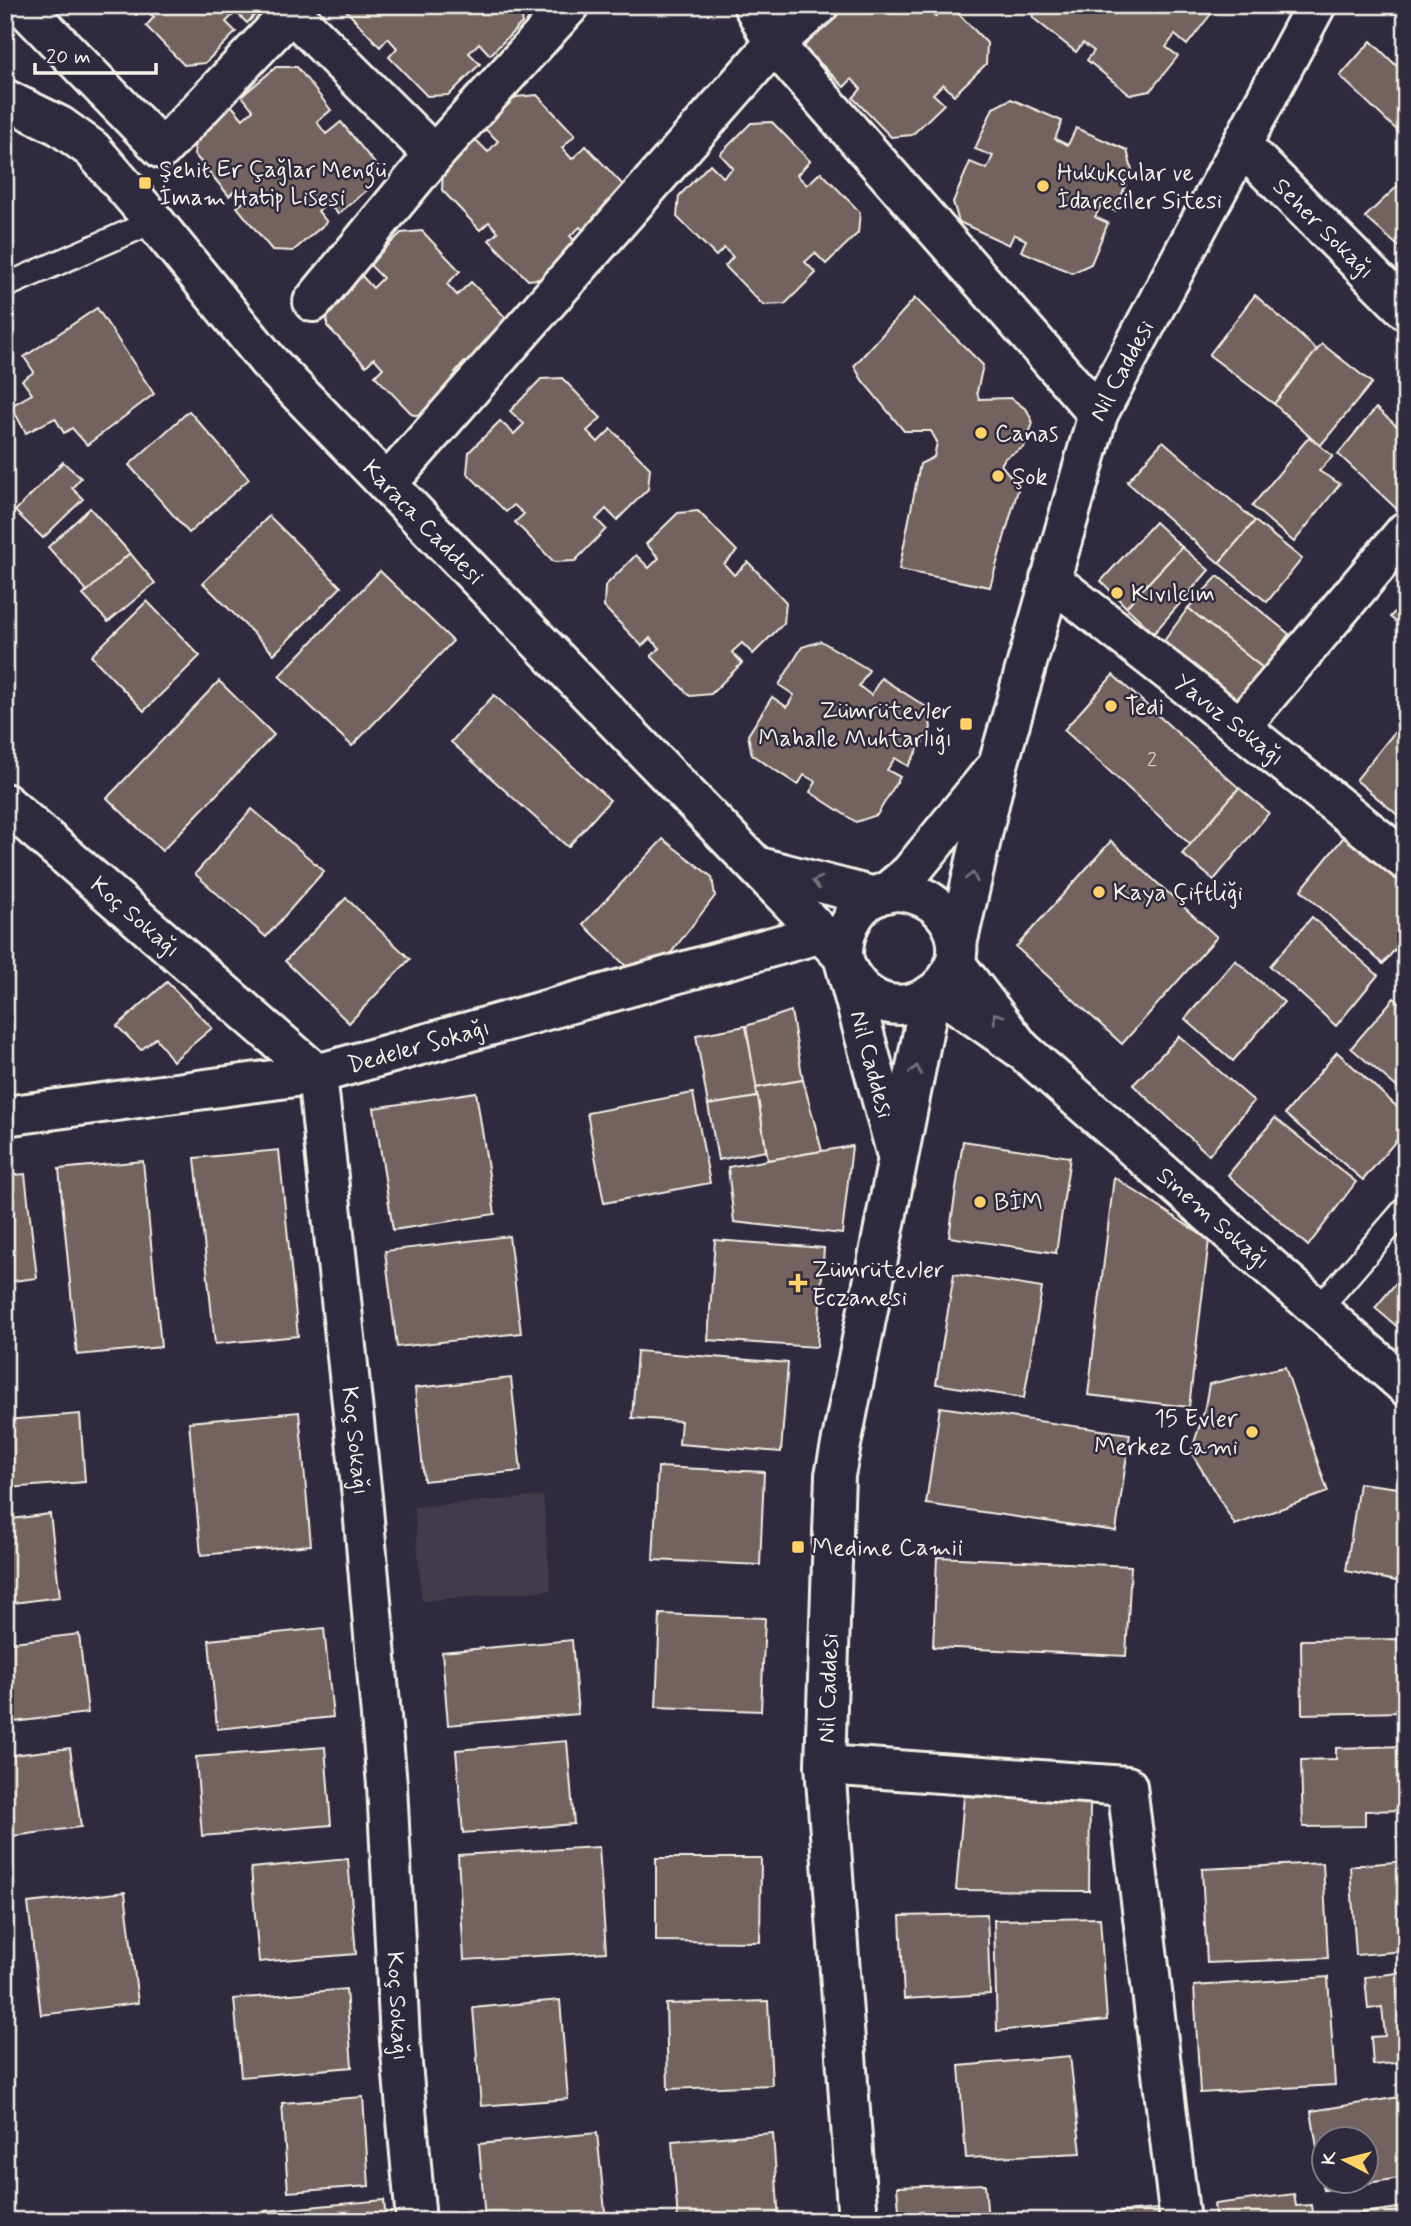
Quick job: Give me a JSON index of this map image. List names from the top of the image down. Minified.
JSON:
{"streets":{"street":["Seher Sokağı","Nil Caddesi","Karaca Caddesi","Yavuz Sokağı","Koç Sokağı","Dedeler Sokağı","Sinem Sokağı"]},"crossings":[["Seher Sokağı","Nil Caddesi"],["Nil Caddesi","Karaca Caddesi"],["Nil Caddesi","Yavuz Sokağı"],["Nil Caddesi","Dedeler Sokağı"],["Nil Caddesi","Sinem Sokağı"],["Karaca Caddesi","Dedeler Sokağı"],["Karaca Caddesi","Sinem Sokağı"],["Koç Sokağı","Dedeler Sokağı"],["Dedeler Sokağı","Sinem Sokağı"]],"places":{"transit":["Şehit Er Çağlar Mengü İmam Hatip Lisesi","Zümrütevler Mahalle Muhtarlığı","Medine Camii"],"other":["Hukukçular ve İdareciler Sitesi","Canas","Şok","Kıvılcım","Tedi","Kaya Çiftliği","BİM","15 Evler Merkez Cami"],"health":["Zümrütevler Eczanesi"]},"house_numbers":["2"],"scale_bar":"20 m","north":"left"}
